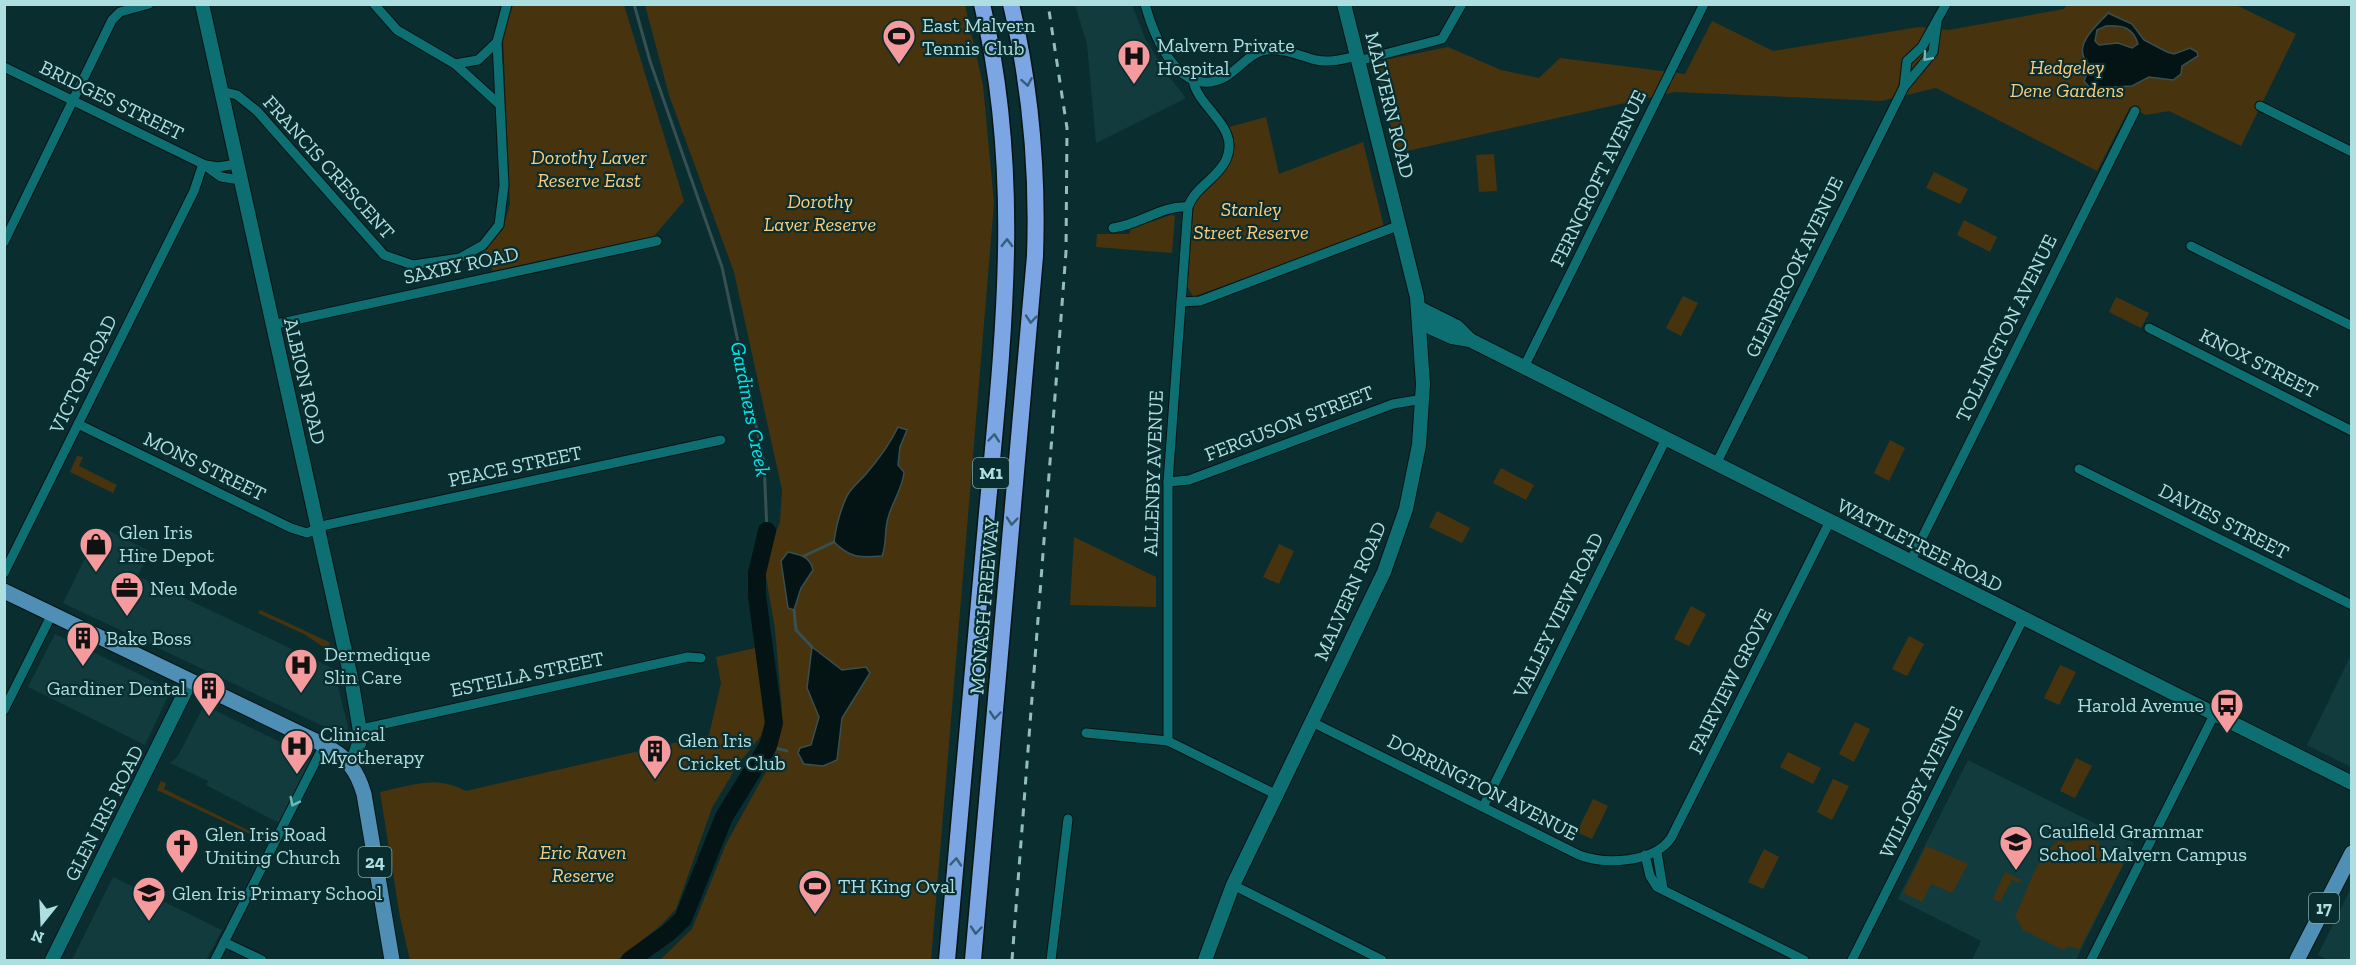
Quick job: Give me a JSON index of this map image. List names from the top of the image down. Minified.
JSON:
{"streets":{"highway":["M1","MONASH FREEWAY"],"main road":["MALVERN ROAD","ALBION ROAD","WATTLETREE ROAD","GLEN IRIS ROAD","24","17"],"street":["BRIDGES STREET","FRANCIS CRESCENT","FERNCROFT AVENUE","SAXBY ROAD","GLENBROOK AVENUE","TOLLINGTON AVENUE","KNOX STREET","VICTOR ROAD","FERGUSON STREET","MONS STREET","PEACE STREET","ALLENBY AVENUE","DAVIES STREET","VALLEY VIEW ROAD","ESTELLA STREET","FAIRVIEW GROVE","WILLOBY AVENUE","DORRINGTON AVENUE"]},"crossings":[["BRIDGES STREET","VICTOR ROAD"],["BRIDGES STREET","ALBION ROAD"],["MALVERN ROAD","FERGUSON STREET"],["MALVERN ROAD","WATTLETREE ROAD"],["MALVERN ROAD","DORRINGTON AVENUE"],["FRANCIS CRESCENT","ALBION ROAD"],["FERNCROFT AVENUE","WATTLETREE ROAD"],["SAXBY ROAD","ALBION ROAD"],["GLENBROOK AVENUE","WATTLETREE ROAD"],["TOLLINGTON AVENUE","WATTLETREE ROAD"],["VICTOR ROAD","MONS STREET"],["ALBION ROAD","MONS STREET"],["ALBION ROAD","PEACE STREET"],["ALBION ROAD","ESTELLA STREET"],["ALBION ROAD","24"],["FERGUSON STREET","ALLENBY AVENUE"],["MONS STREET","PEACE STREET"],["WATTLETREE ROAD","VALLEY VIEW ROAD"],["WATTLETREE ROAD","FAIRVIEW GROVE"],["WATTLETREE ROAD","WILLOBY AVENUE"],["VALLEY VIEW ROAD","DORRINGTON AVENUE"],["FAIRVIEW GROVE","DORRINGTON AVENUE"],["GLEN IRIS ROAD","24"]],"water":["Gardiners Creek"],"parks":["Hedgeley Dene Gardens","Dorothy Laver Reserve East","Dorothy Laver Reserve","Stanley Street Reserve","Eric Raven Reserve"],"places":{"sports":["East Malvern Tennis Club","TH King Oval"],"hospital":["Malvern Private Hospital","Dermedique Slin Care","Clinical Myotherapy"],"shop":["Glen Iris Hire Depot"],"office":["Neu Mode"],"building":["Bake Boss","Gardiner Dental","Glen Iris Cricket Club"],"bus stop":["Harold Avenue"],"school or university":["Caulfield Grammar School Malvern Campus","Glen Iris Primary School"],"church":["Glen Iris Road Uniting Church"]},"north":"bottom"}
